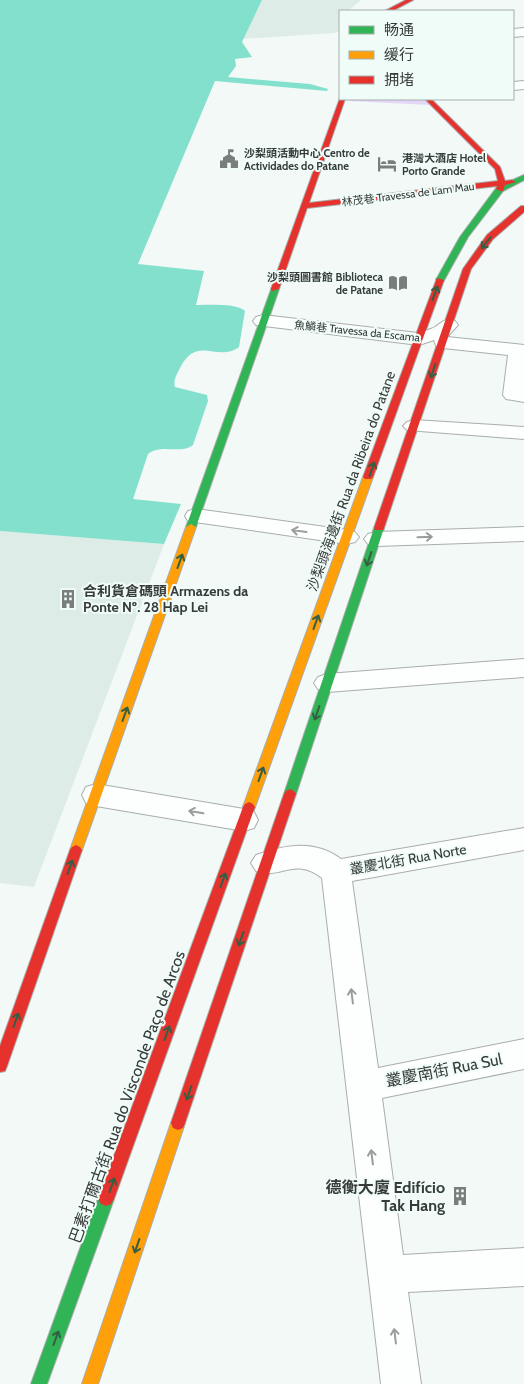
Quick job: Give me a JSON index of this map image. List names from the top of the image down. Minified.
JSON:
{"streets":{"main road":["林茂巷 Travessa de Lam Mau","沙梨頭海邊街 Rua da Ribeira do Patane","巴素打爾古街 Rua do Visconde Paço de Arcos"],"street":["魚鱗巷 Travessa da Escama","叢慶北街 Rua Norte","叢慶南街 Rua Sul"]},"crossings":[["林茂巷 Travessa de Lam Mau","沙梨頭海邊街 Rua da Ribeira do Patane"],["魚鱗巷 Travessa da Escama","沙梨頭海邊街 Rua da Ribeira do Patane"],["沙梨頭海邊街 Rua da Ribeira do Patane","巴素打爾古街 Rua do Visconde Paço de Arcos"]],"places":{"public building":["沙梨頭活動中心 Centro de Actividades do Patane"],"hotel":["港灣大酒店 Hotel Porto Grande"],"library":["沙梨頭圖書館 Biblioteca de Patane"],"building":["合利貨倉碼頭 Armazens da Ponte Nº. 28 Hap Lei","德衡大廈 Edifício Tak Hang"]},"legend":["畅通","缓行","拥堵"]}
